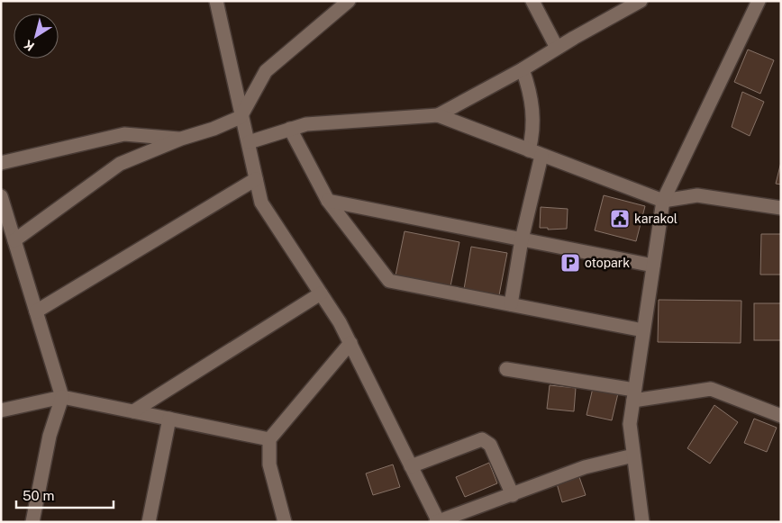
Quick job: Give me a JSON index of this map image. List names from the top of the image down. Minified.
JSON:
{"places":{"public building":["karakol"],"parking":["otopark"]},"scale_bar":"50 m","north":"bottom left"}
